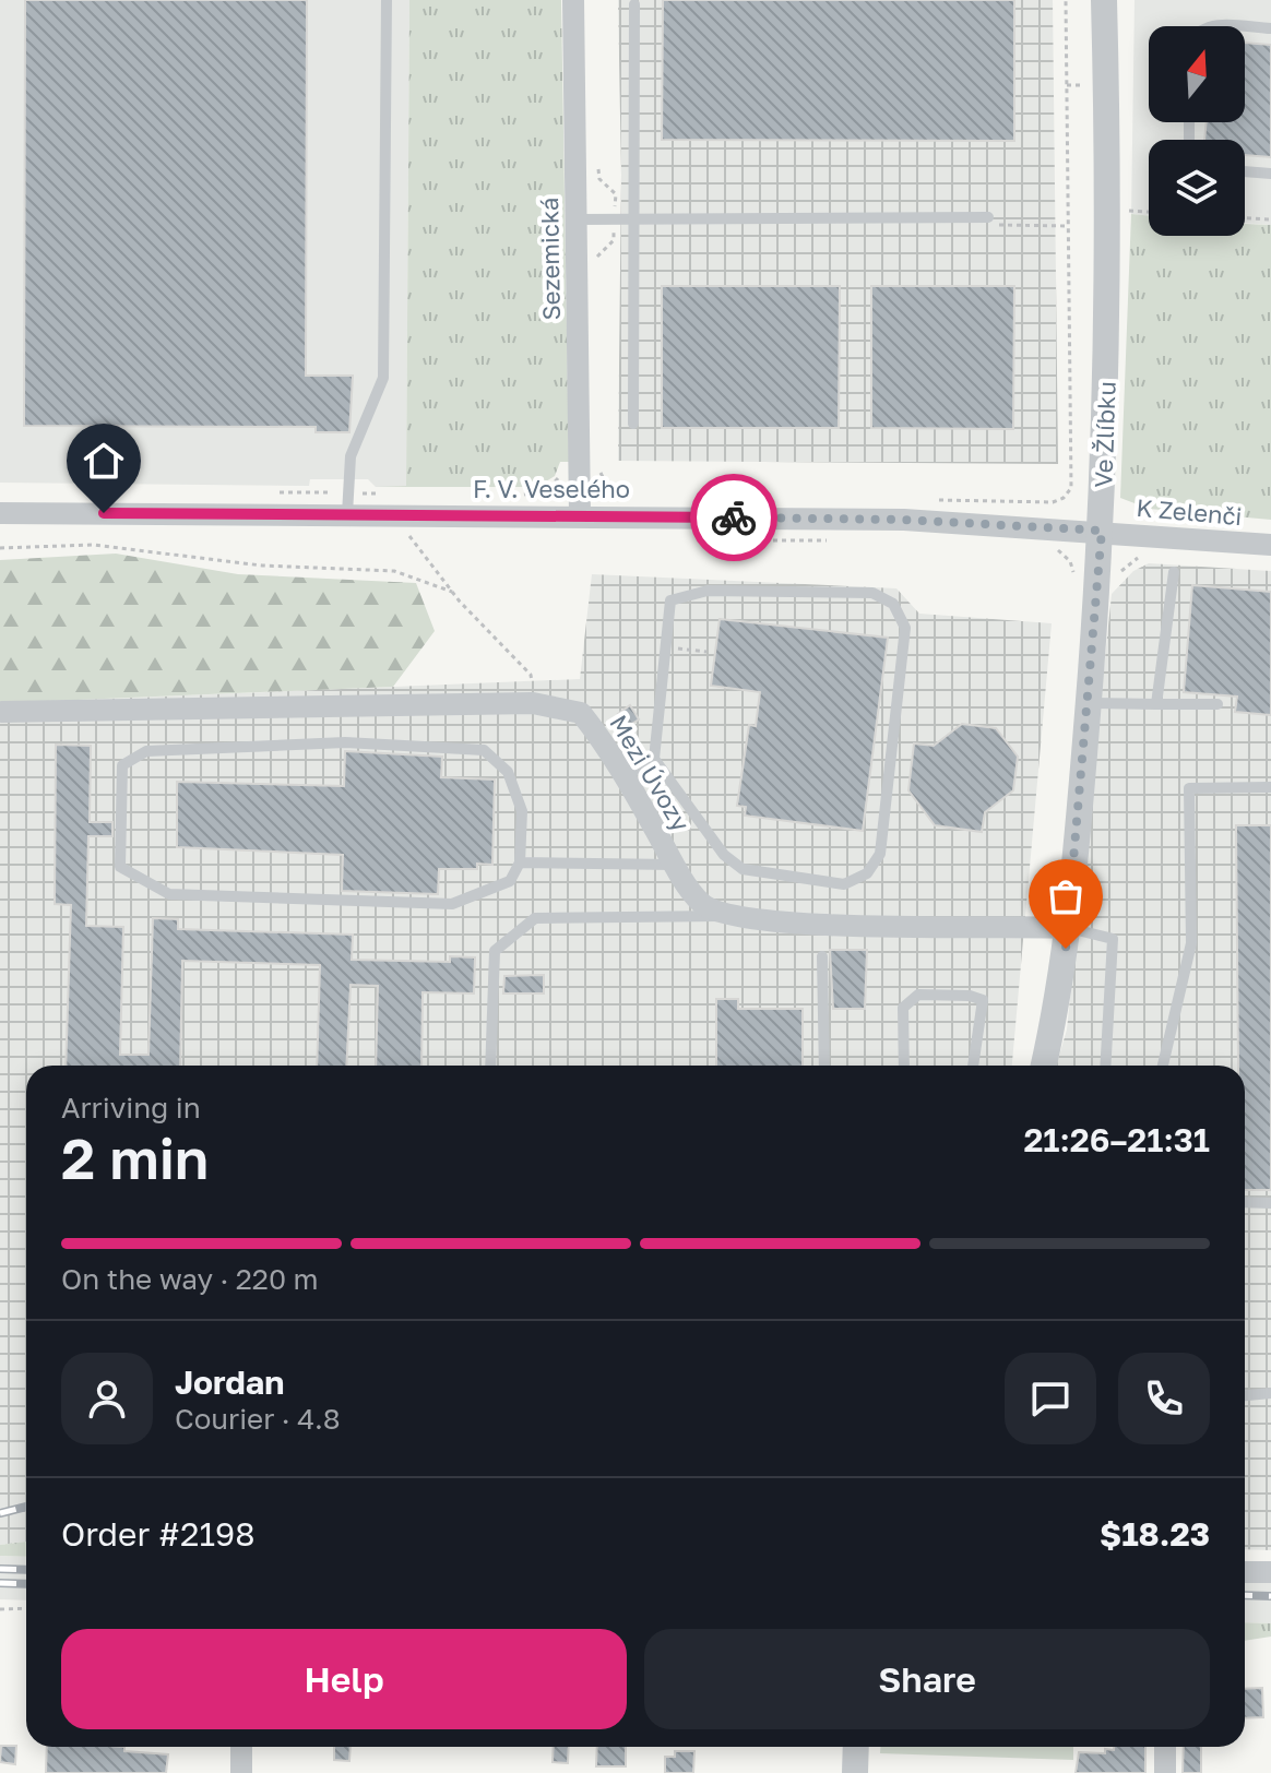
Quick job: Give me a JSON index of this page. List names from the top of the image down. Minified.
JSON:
{"streets":{"street":["Sezemická","Ve Žlíbku","F. V. Veselého","K Zelenči","Mezi Úvozy"]},"crossings":[["Sezemická","F. V. Veselého"],["Ve Žlíbku","F. V. Veselého"],["Ve Žlíbku","K Zelenči"],["Ve Žlíbku","Mezi Úvozy"],["F. V. Veselého","K Zelenči"]],"north":"top","page":{"heading":["2 min","Arriving in","21:26–21:31"],"panel":["Jordan","Courier · 4.8","Order #2198","$18.23"],"bar":"On the way · 220 m","buttons":["Help","Share"]}}
